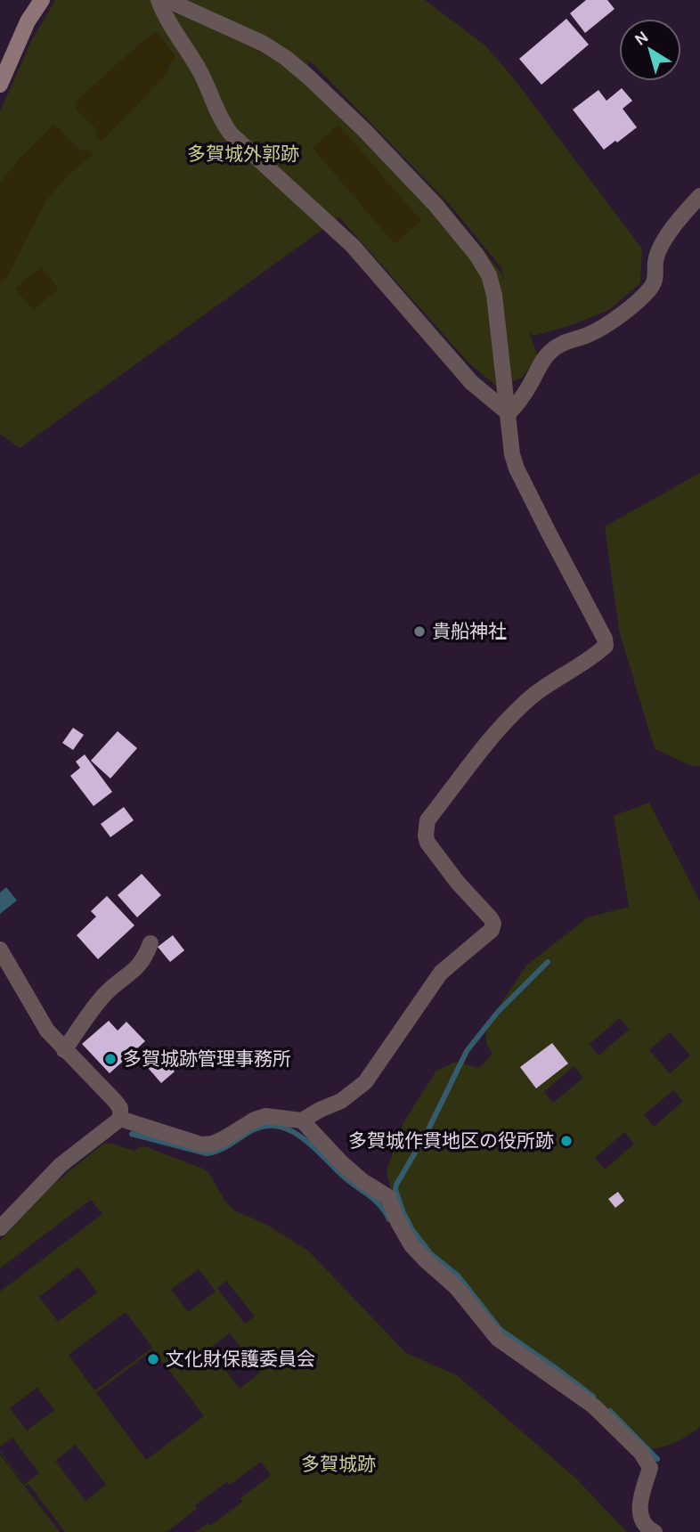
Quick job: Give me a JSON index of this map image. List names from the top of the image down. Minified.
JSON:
{"parks":["多賀城外郭跡","多賀城跡"],"places":["貴船神社","多賀城跡管理事務所","多賀城作貫地区の役所跡","文化財保護委員会"],"north":"top left"}
